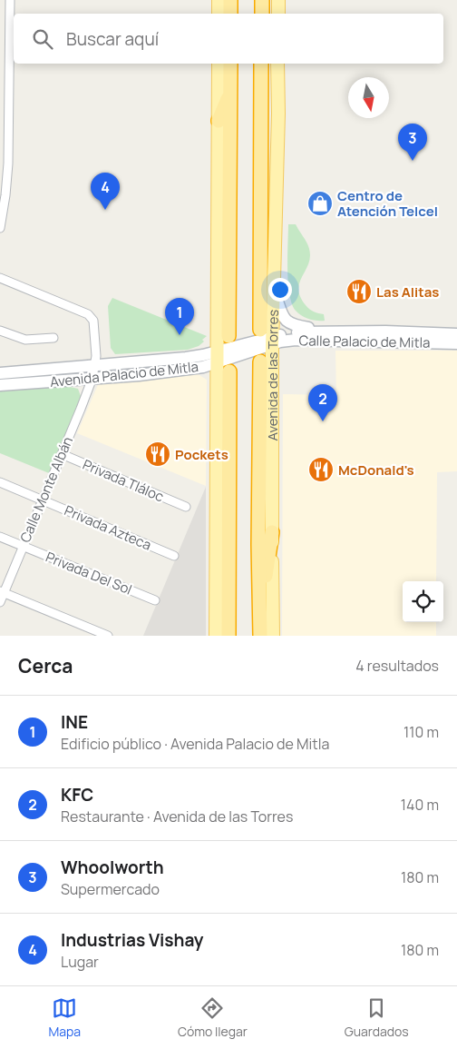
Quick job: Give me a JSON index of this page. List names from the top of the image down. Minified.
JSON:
{"streets":{"highway":["Avenida de las Torres"],"main road":["Calle Palacio de Mitla","Avenida Palacio de Mitla"],"street":["Privada Tláloc","Calle Monte Albán","Privada Azteca","Privada Del Sol"]},"crossings":[["Calle Palacio de Mitla","Avenida Palacio de Mitla"],["Calle Palacio de Mitla","Avenida de las Torres"],["Avenida Palacio de Mitla","Avenida de las Torres"],["Avenida Palacio de Mitla","Calle Monte Albán"],["Privada Tláloc","Calle Monte Albán"],["Calle Monte Albán","Privada Azteca"],["Calle Monte Albán","Privada Del Sol"]],"places":{"shop":["Centro de Atención Telcel"],"restaurant":["Las Alitas","Pockets","McDonald's"]},"north":"bottom","page":{"search":"Buscar aquí","pins":["3","4","1","2"],"heading":["Cerca","4 resultados"],"list":[{"mark":"1","name":"INE","note":"Edificio público · Avenida Palacio de Mitla","value":"110 m"},{"mark":"2","name":"KFC","note":"Restaurante · Avenida de las Torres","value":"140 m"},{"mark":"3","name":"Whoolworth","note":"Supermercado","value":"180 m"},{"mark":"4","name":"Industrias Vishay","note":"Lugar","value":"180 m"}],"nav":["Mapa","Cómo llegar","Guardados"]}}
